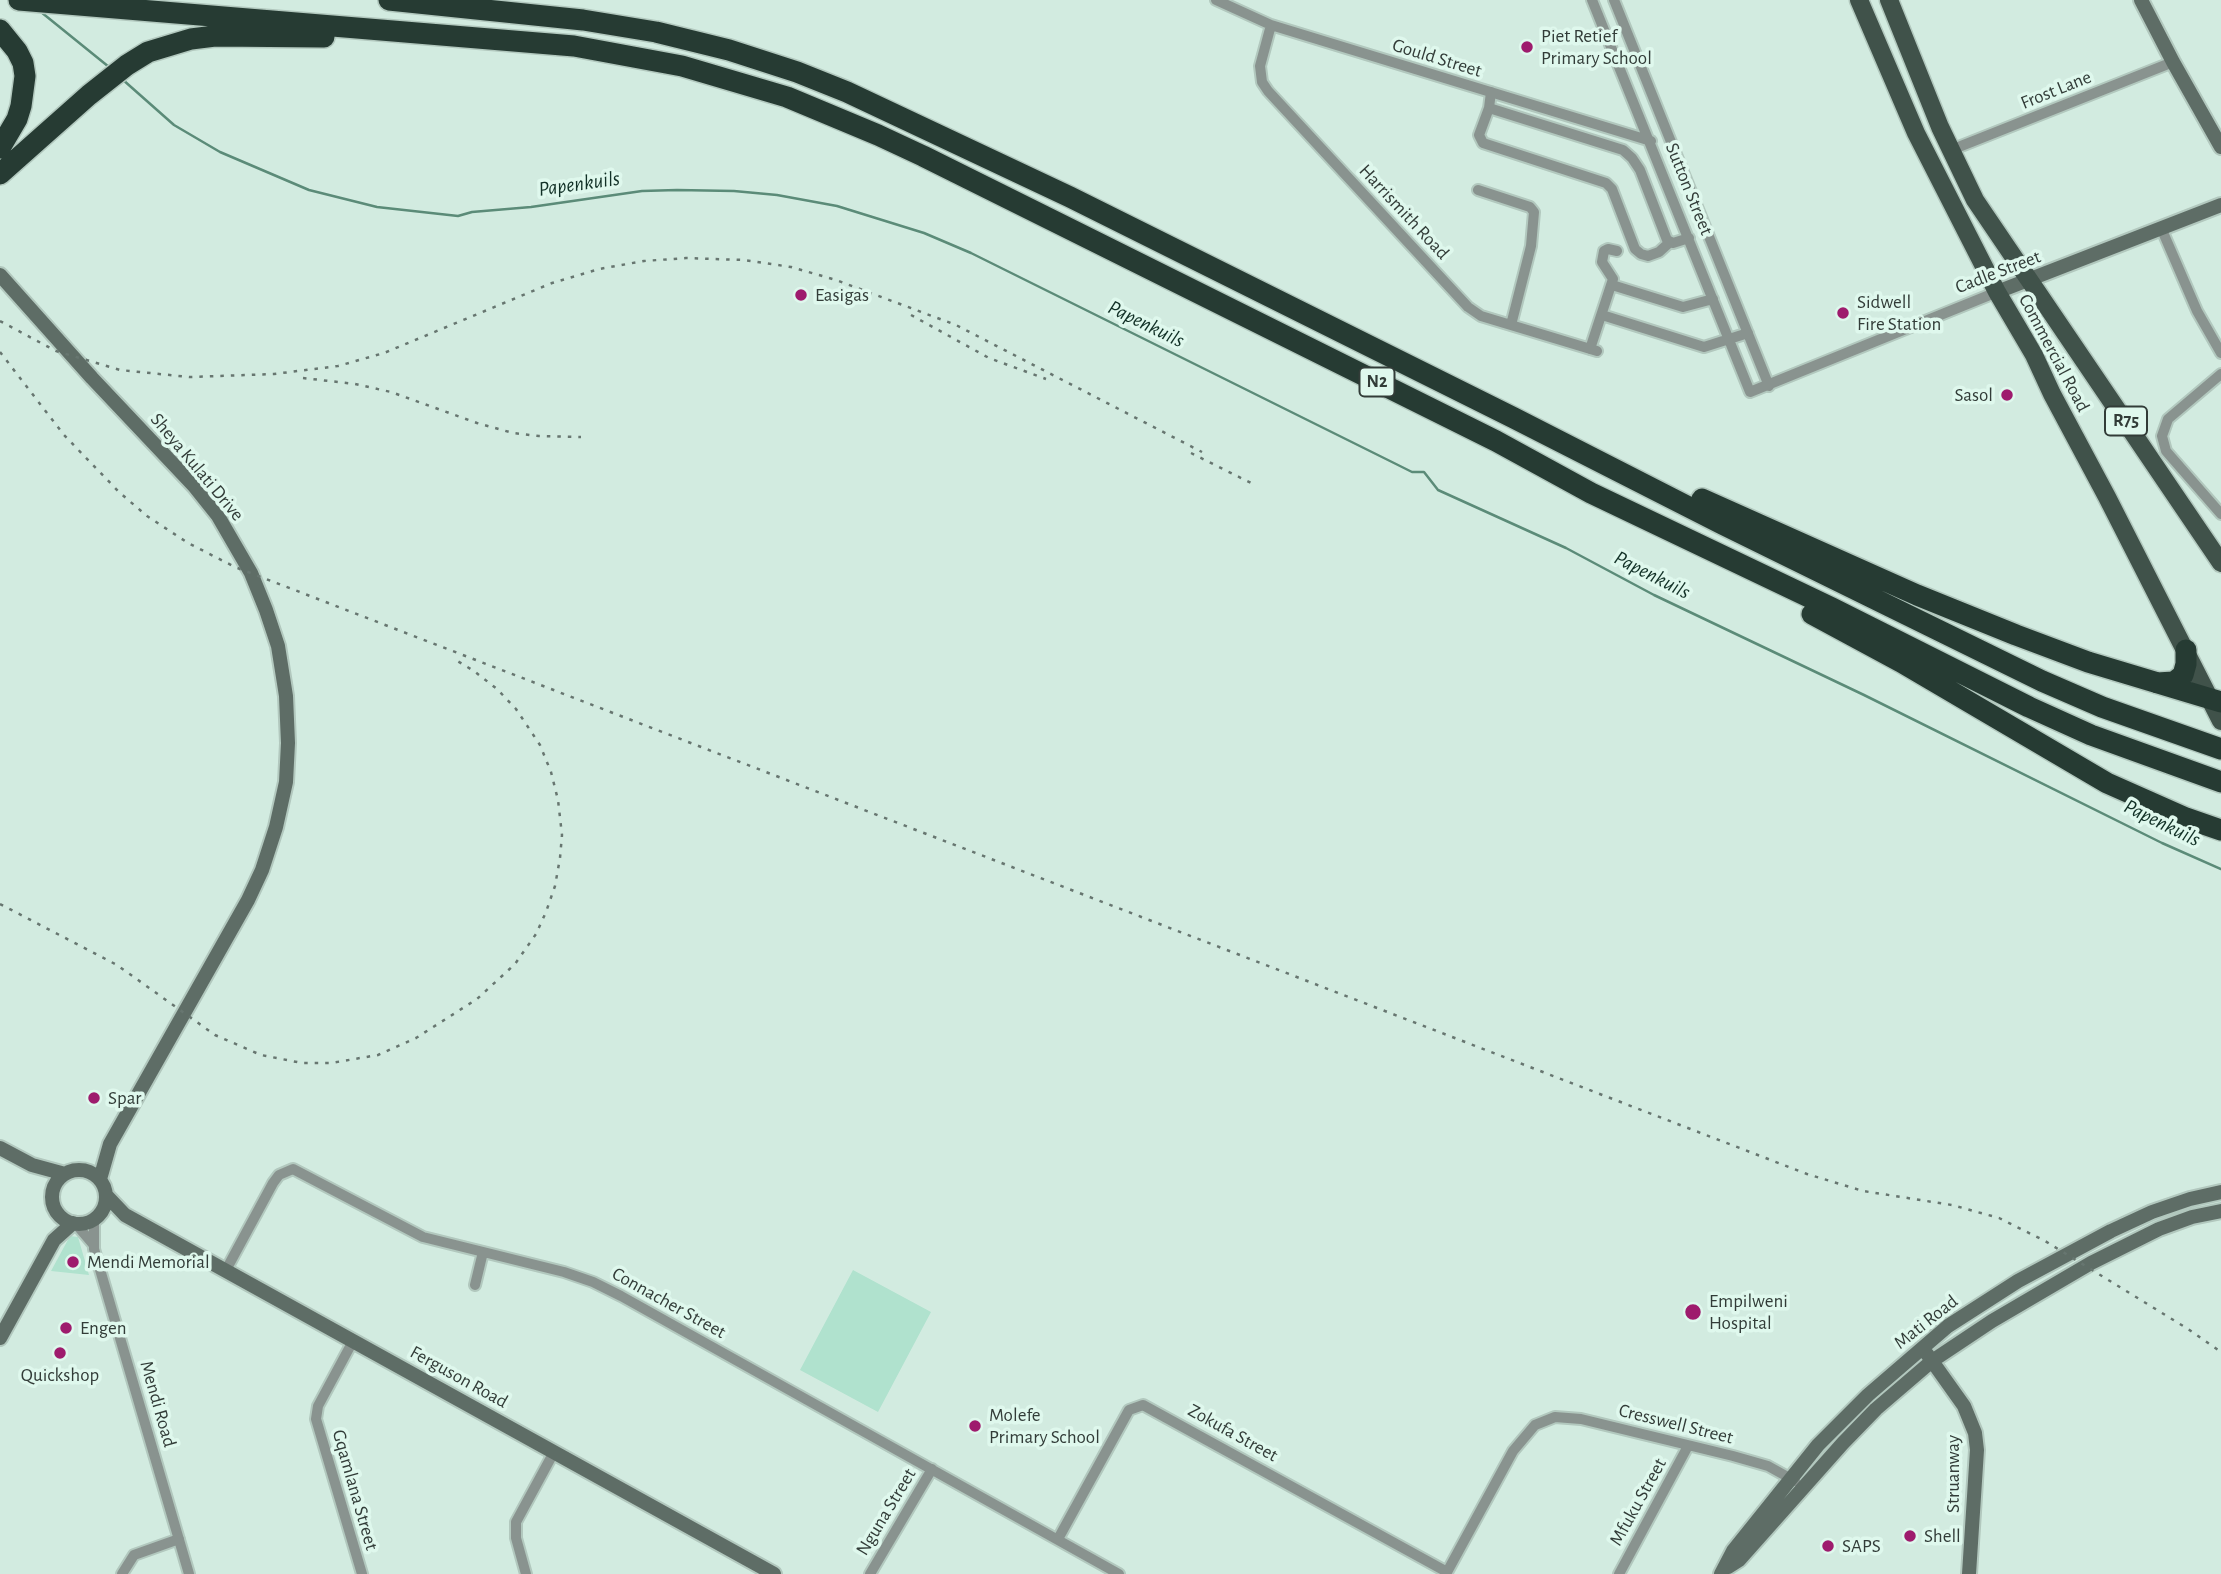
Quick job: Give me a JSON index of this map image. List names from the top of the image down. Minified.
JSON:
{"streets":{"highway":["N2"],"main road":["Commercial Road","R75"],"street":["Gould Street","Frost Lane","Sutton Street","Harrismith Road","Cadle Street","Sheya Kulati Drive","Connacher Street","Mati Road","Ferguson Road","Mendi Road","Cresswell Street","Zokufa Street","Struanway","Gqamlana Street","Mfuku Street","Nguna Street"]},"crossings":[["Gould Street","Sutton Street"],["Gould Street","Harrismith Road"],["Frost Lane","Commercial Road"],["Sutton Street","Cadle Street"],["Cadle Street","Commercial Road"],["Sheya Kulati Drive","Ferguson Road"],["Sheya Kulati Drive","Mendi Road"],["Connacher Street","Ferguson Road"],["Connacher Street","Zokufa Street"],["Connacher Street","Nguna Street"],["Mati Road","Cresswell Street"],["Mati Road","Struanway"],["Ferguson Road","Mendi Road"],["Ferguson Road","Gqamlana Street"],["Cresswell Street","Zokufa Street"],["Cresswell Street","Mfuku Street"]],"water":["Papenkuils"],"places":["Piet Retief Primary School","Easigas","Sidwell Fire Station","Sasol","Spar","Mendi Memorial","Empilweni Hospital","Engen","Quickshop","Molefe Primary School","Shell","SAPS"]}
